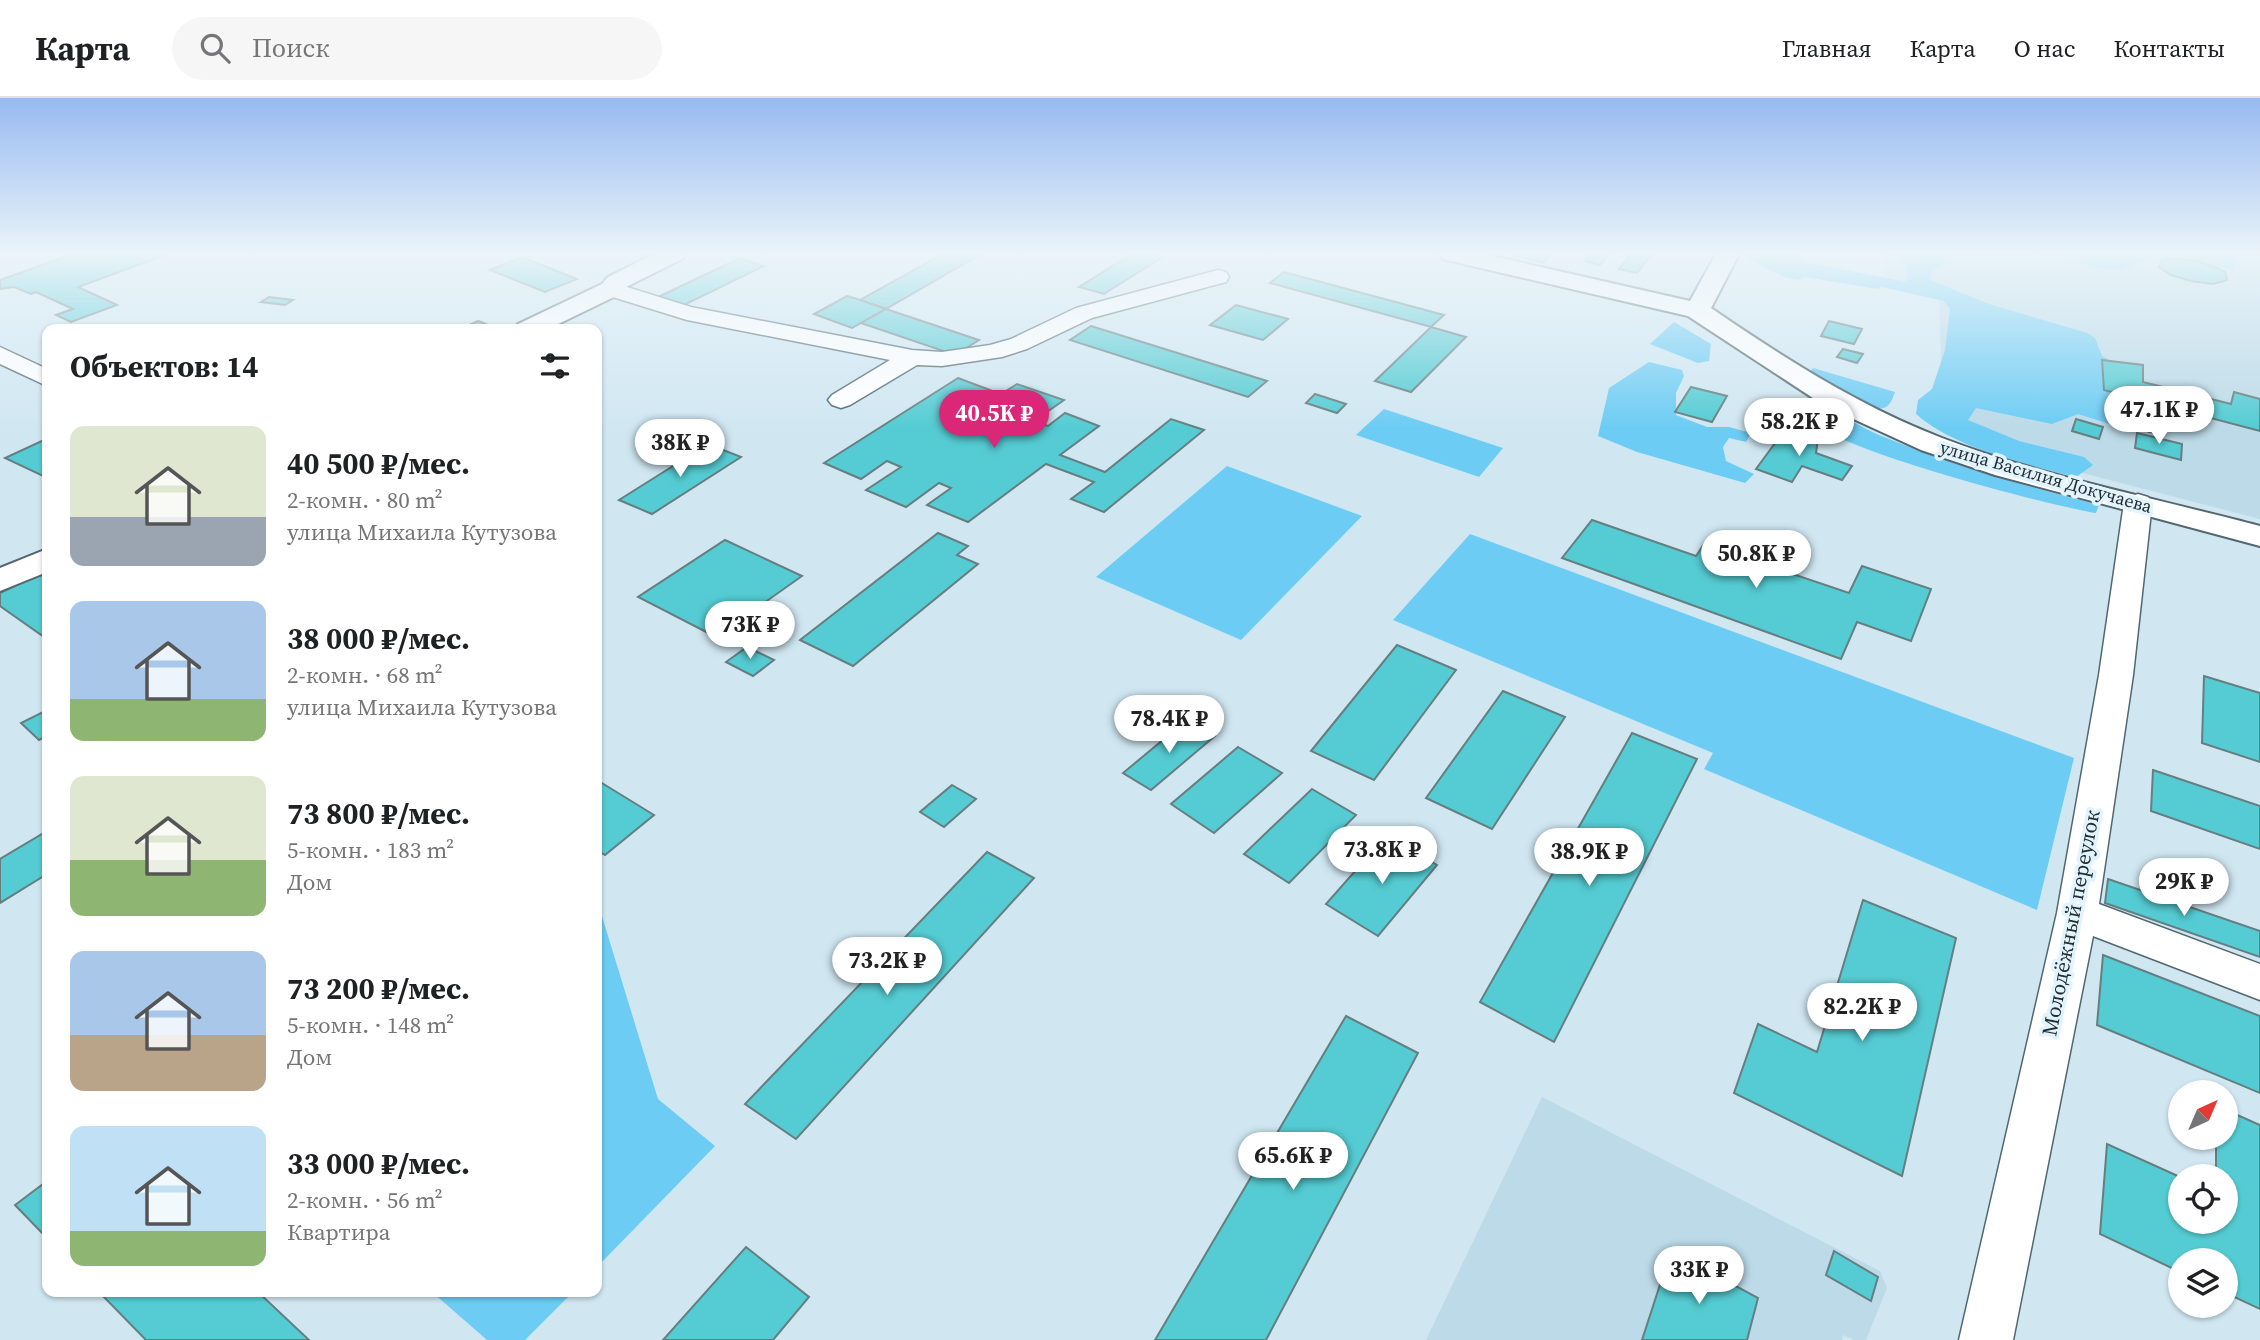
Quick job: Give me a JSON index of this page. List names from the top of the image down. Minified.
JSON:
{"streets":{"street":["улица Василия Докучаева","Молодёжный переулок"]},"crossings":[["улица Василия Докучаева","Молодёжный переулок"]],"north":"top right","page":{"header":"Карта","search":"Поиск","nav":["Главная","Карта","О нас","Контакты"],"heading":"Объектов: 14","price":["47.1K ₽","40.5K ₽","58.2K ₽","38K ₽","50.8K ₽","73K ₽","78.4K ₽","73.8K ₽","38.9K ₽","29K ₽","73.2K ₽","82.2K ₽","65.6K ₽","33K ₽"],"list":[{"name":"40 500 ₽/мес.","note":"2-комн. · 80 m² · улица Михаила Кутузова"},{"name":"38 000 ₽/мес.","note":"2-комн. · 68 m² · улица Михаила Кутузова"},{"name":"73 800 ₽/мес.","note":"5-комн. · 183 m² · Дом"},{"name":"73 200 ₽/мес.","note":"5-комн. · 148 m² · Дом"},{"name":"33 000 ₽/мес.","note":"2-комн. · 56 m² · Квартира"}]}}
